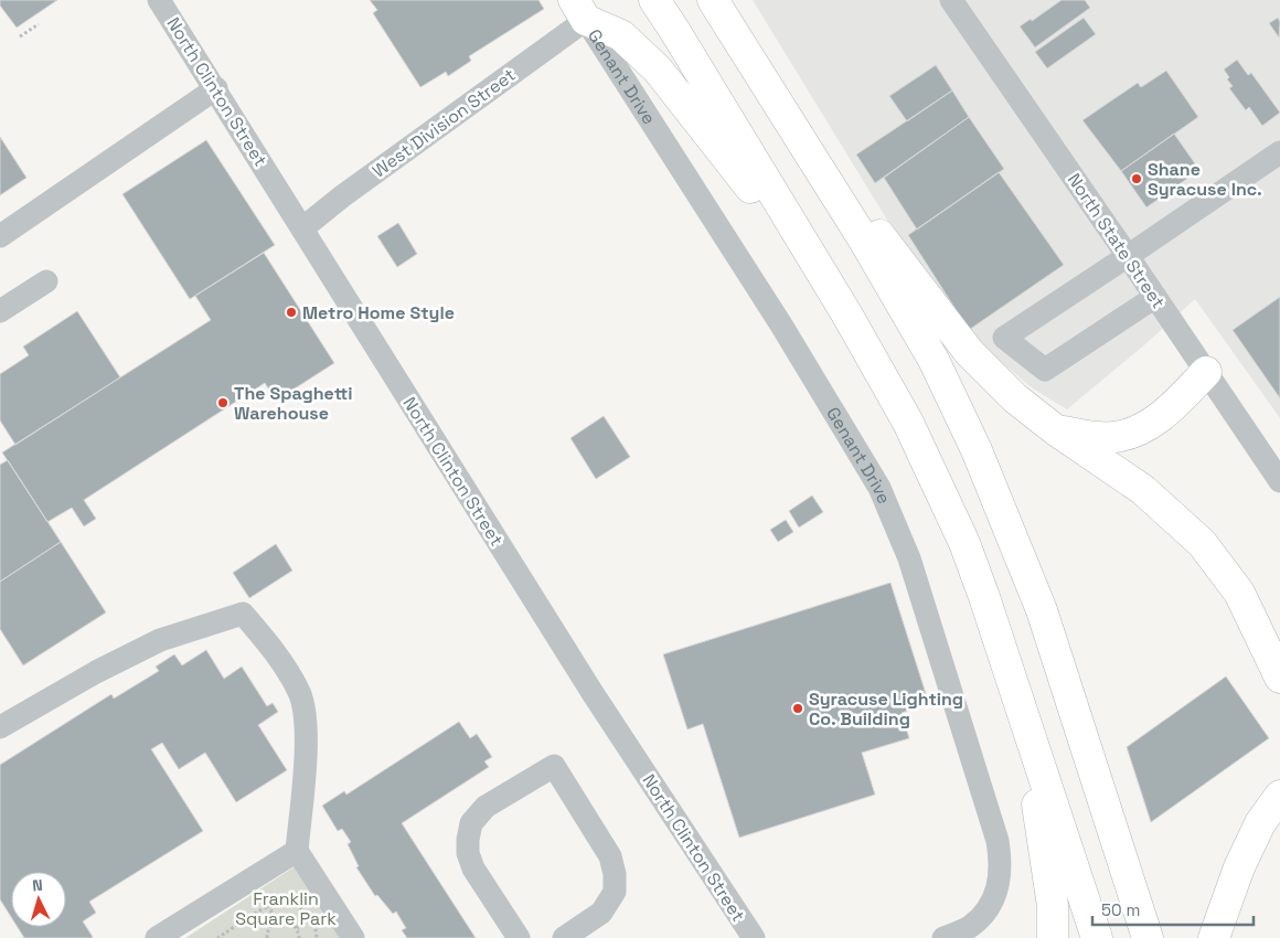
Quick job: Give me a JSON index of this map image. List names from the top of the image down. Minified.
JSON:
{"streets":{"street":["Genant Drive","North Clinton Street","West Division Street","North State Street"]},"crossings":[["Genant Drive","West Division Street"],["North Clinton Street","West Division Street"]],"parks":["Franklin Square Park"],"places":["Shane Syracuse Inc.","Metro Home Style","The Spaghetti Warehouse","Syracuse Lighting Co. Building"],"scale_bar":"50 m","north":"top"}
